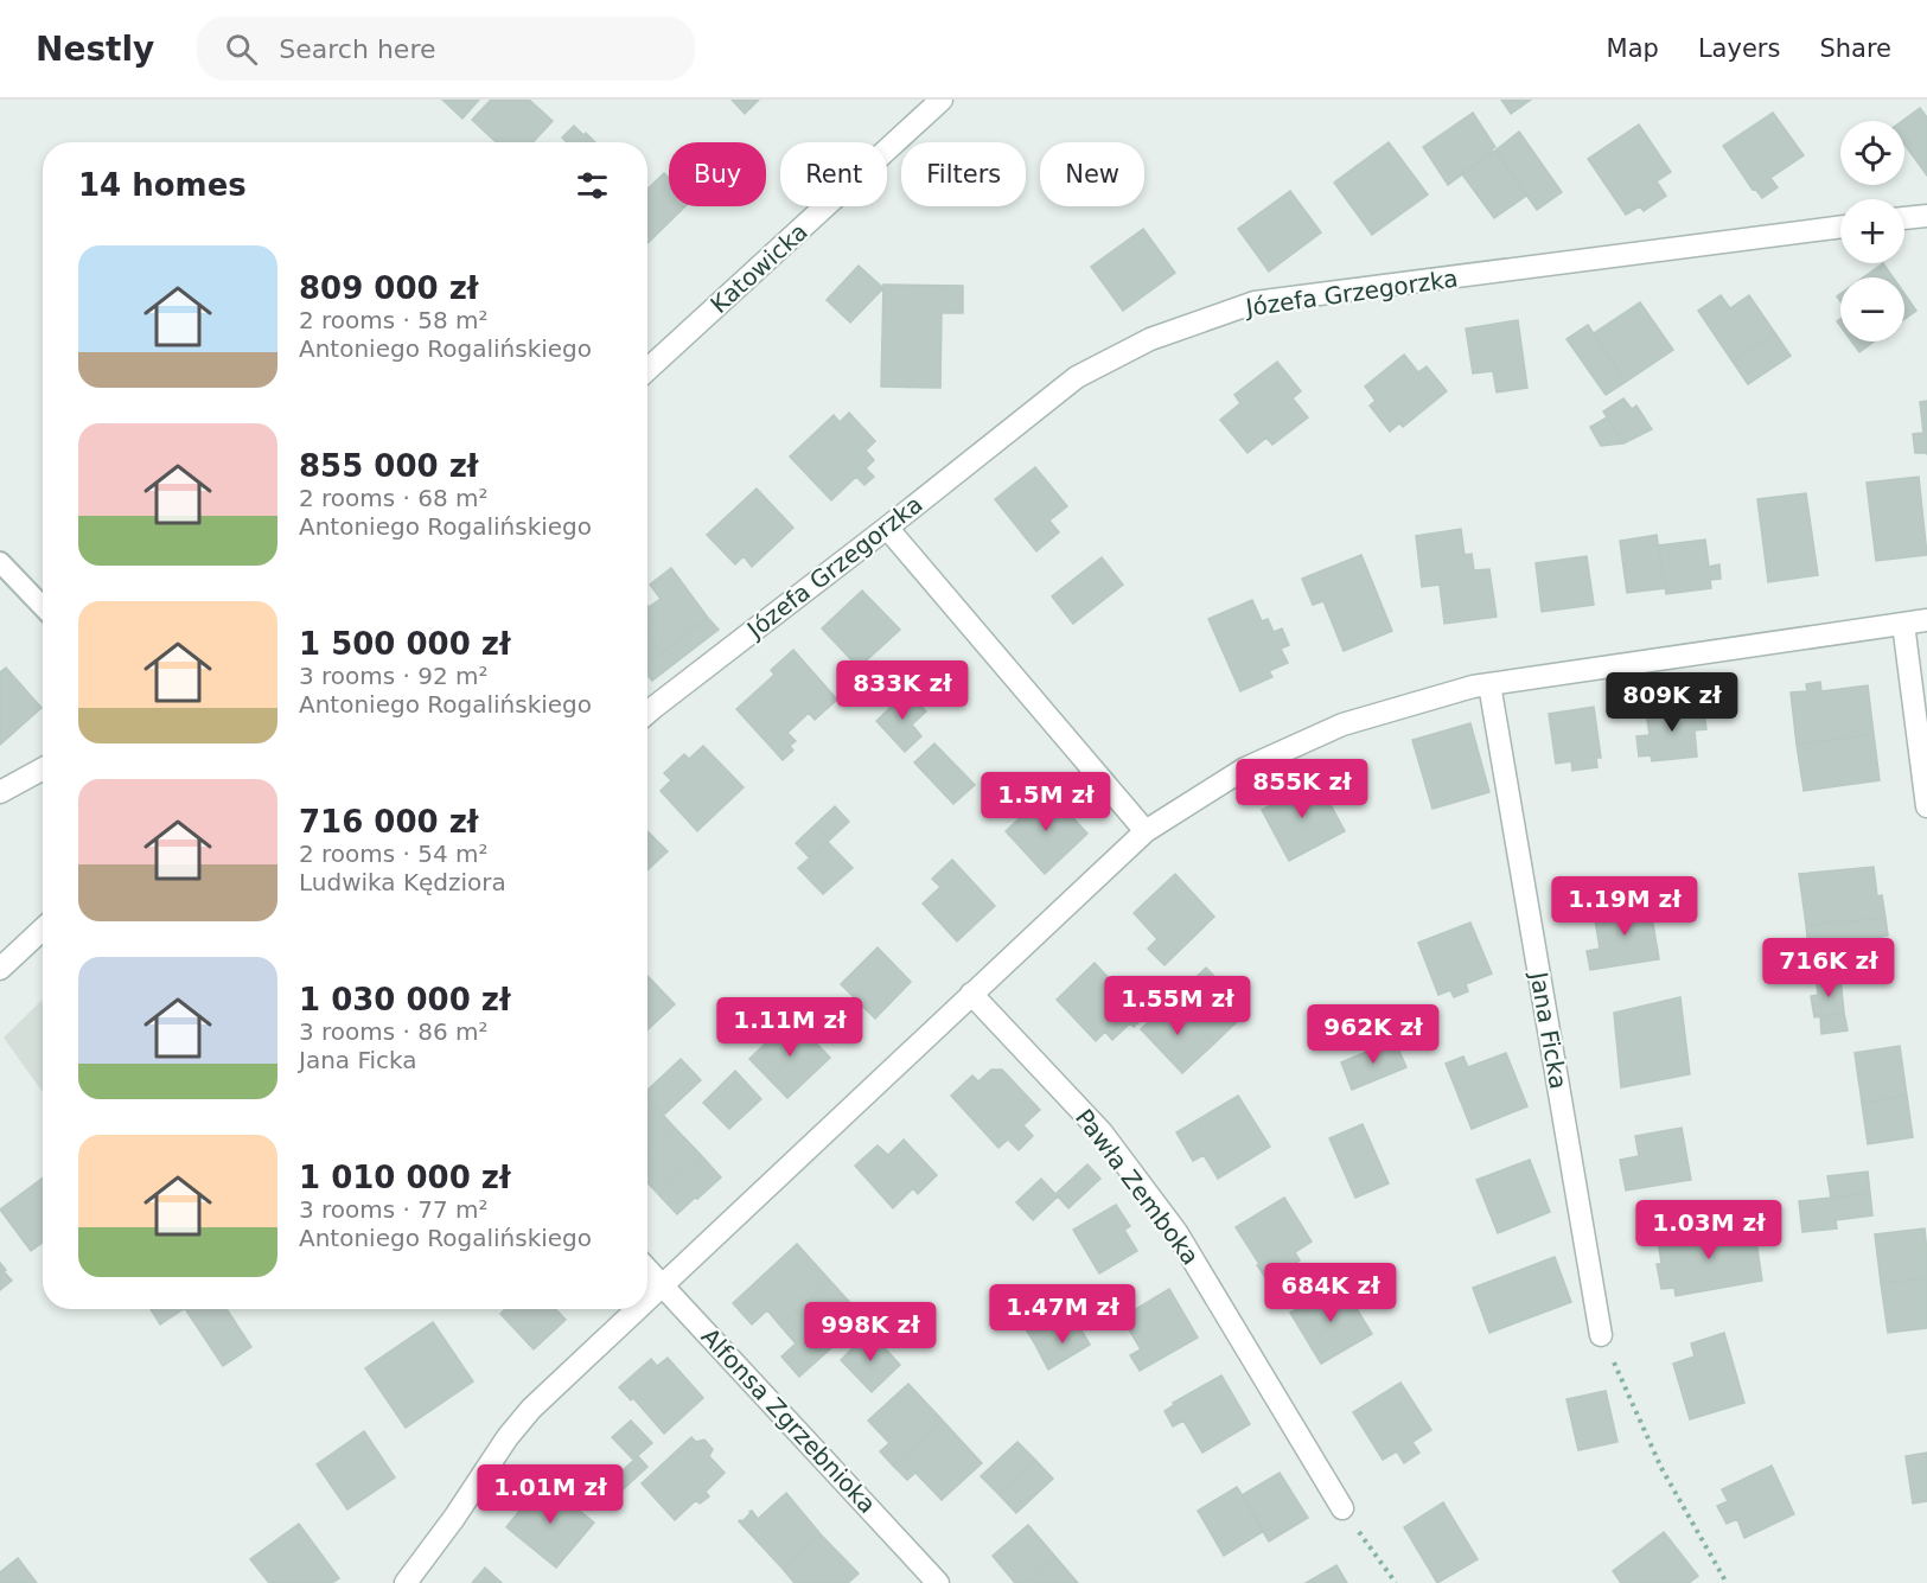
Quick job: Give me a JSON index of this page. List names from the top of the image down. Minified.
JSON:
{"streets":{"street":["Katowicka","Józefa Grzegorzka","Jana Ficka","Pawła Zemboka","Alfonsa Zgrzebnioka"]},"page":{"header":"Nestly","search":"Search here","nav":["Map","Layers","Share"],"map_buttons":["+","−"],"chip":["Buy","Rent","Filters","New"],"heading":"14 homes","list":[{"name":"809 000 zł","note":"2 rooms · 58 m² · Antoniego Rogalińskiego"},{"name":"855 000 zł","note":"2 rooms · 68 m² · Antoniego Rogalińskiego"},{"name":"1 500 000 zł","note":"3 rooms · 92 m² · Antoniego Rogalińskiego"},{"name":"716 000 zł","note":"2 rooms · 54 m² · Ludwika Kędziora"},{"name":"1 030 000 zł","note":"3 rooms · 86 m² · Jana Ficka"},{"name":"1 010 000 zł","note":"3 rooms · 77 m² · Antoniego Rogalińskiego"}],"price":["833K zł","809K zł","855K zł","1.5M zł","1.19M zł","716K zł","1.55M zł","1.11M zł","962K zł","1.03M zł","684K zł","1.47M zł","998K zł","1.01M zł"]}}
